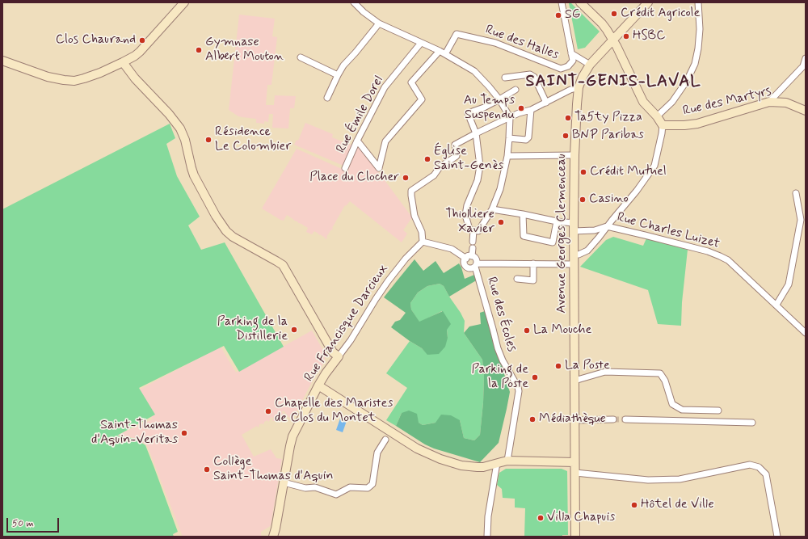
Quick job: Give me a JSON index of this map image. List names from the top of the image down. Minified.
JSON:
{"streets":{"street":["Rue des Halles","Rue des Martyrs","Rue Émile Dorel","Rue Charles Luizet","Avenue Georges Clemenceau","Rue des Écoles","Rue Francisque Darcieux"]},"crossings":[["Rue Charles Luizet","Avenue Georges Clemenceau"]],"districts":["SAINT-GENIS-LAVAL"],"places":["Crédit Agricole","SG","HSBC","Clos Chaurand","Gymnase Albert Mouton","Au Temps Suspendu","Ta5ty Pizza","BNP Paribas","Résidence Le Colombier","Église Saint-Genès","Crédit Mutuel","Place du Clocher","Casino","Thiolliere Xavier","Parking de la Distillerie","La Mouche","La Poste","Parking de la Poste","Chapelle des Maristes de Clos du Montet","Médiathèque","Saint-Thomas d'Aquin-Veritas","Collège Saint-Thomas d'Aquin","Hôtel de Ville","Villa Chapuis"],"scale_bar":"50 m"}
